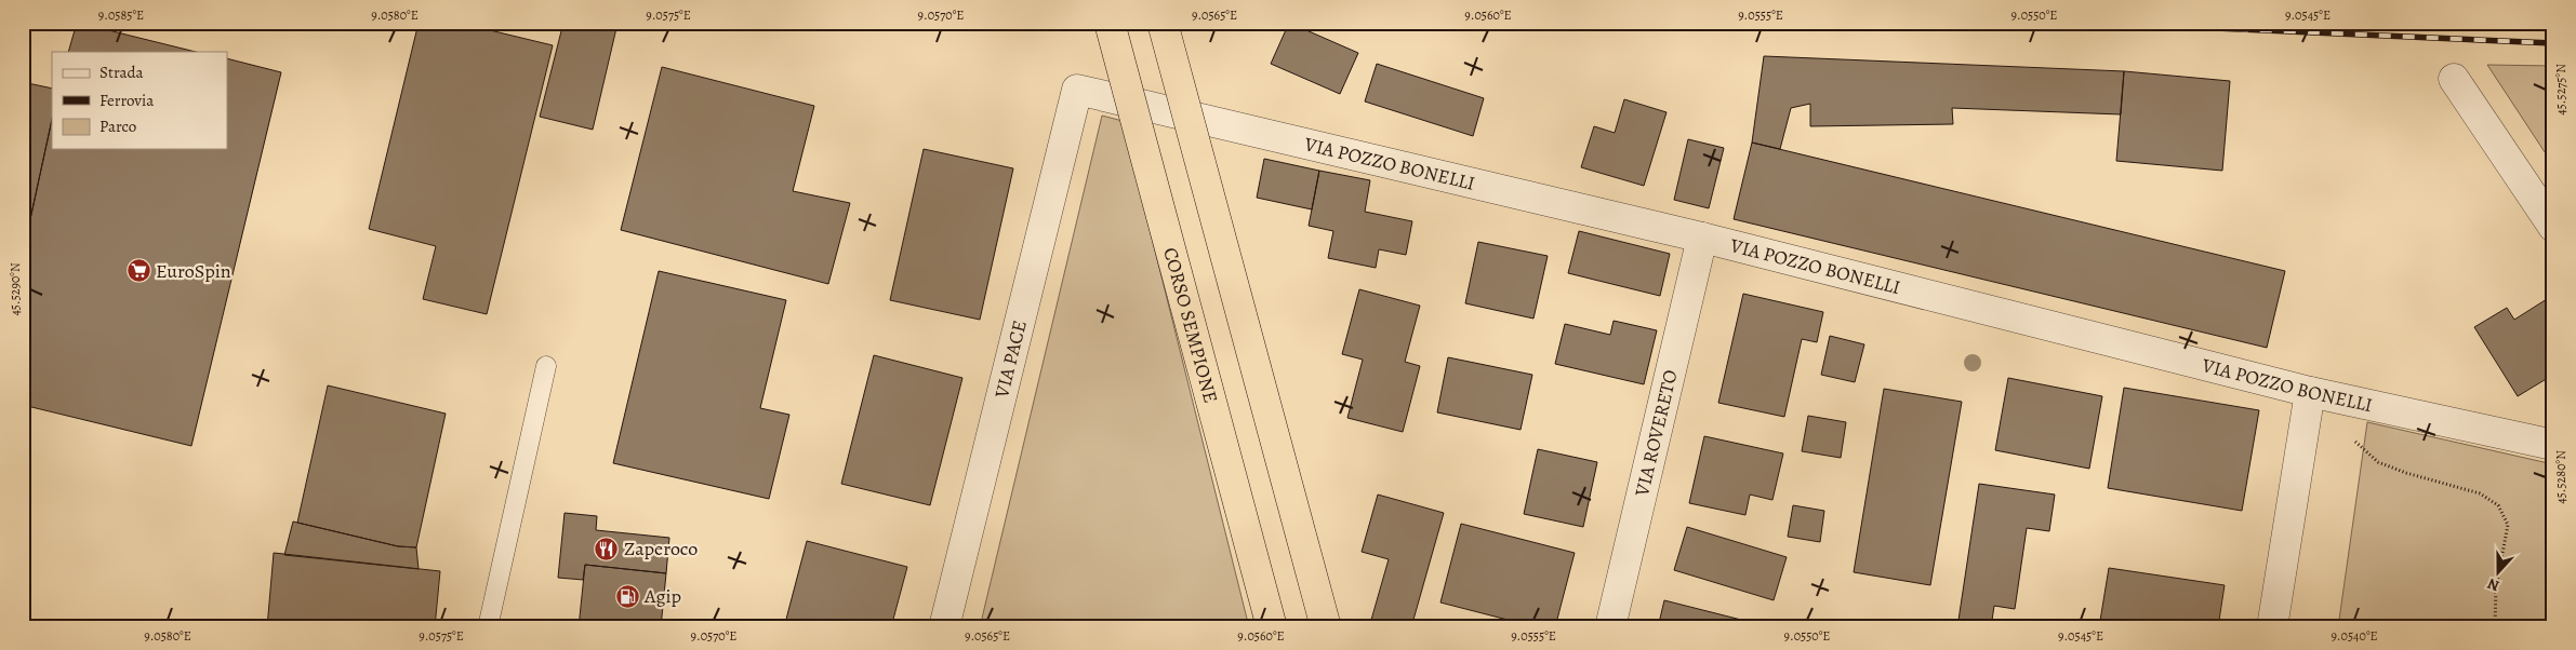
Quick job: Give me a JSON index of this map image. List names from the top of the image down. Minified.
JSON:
{"streets":{"highway":["CORSO SEMPIONE"],"street":["VIA POZZO BONELLI","VIA PACE","VIA ROVERETO"]},"crossings":[["VIA POZZO BONELLI","VIA PACE"],["VIA POZZO BONELLI","VIA ROVERETO"]],"places":{"supermarket":["EuroSpin"],"restaurant":["Zaperoco"],"fuel station":["Agip"]},"legend":["Strada","Ferrovia","Parco"],"north":"bottom","coordinates":["9.0585°E","9.0580°E","9.0575°E","9.0570°E","9.0565°E","9.0560°E","9.0555°E","9.0550°E","9.0545°E","45.5275°N","45.5290°N","45.5280°N","9.0540°E"]}
